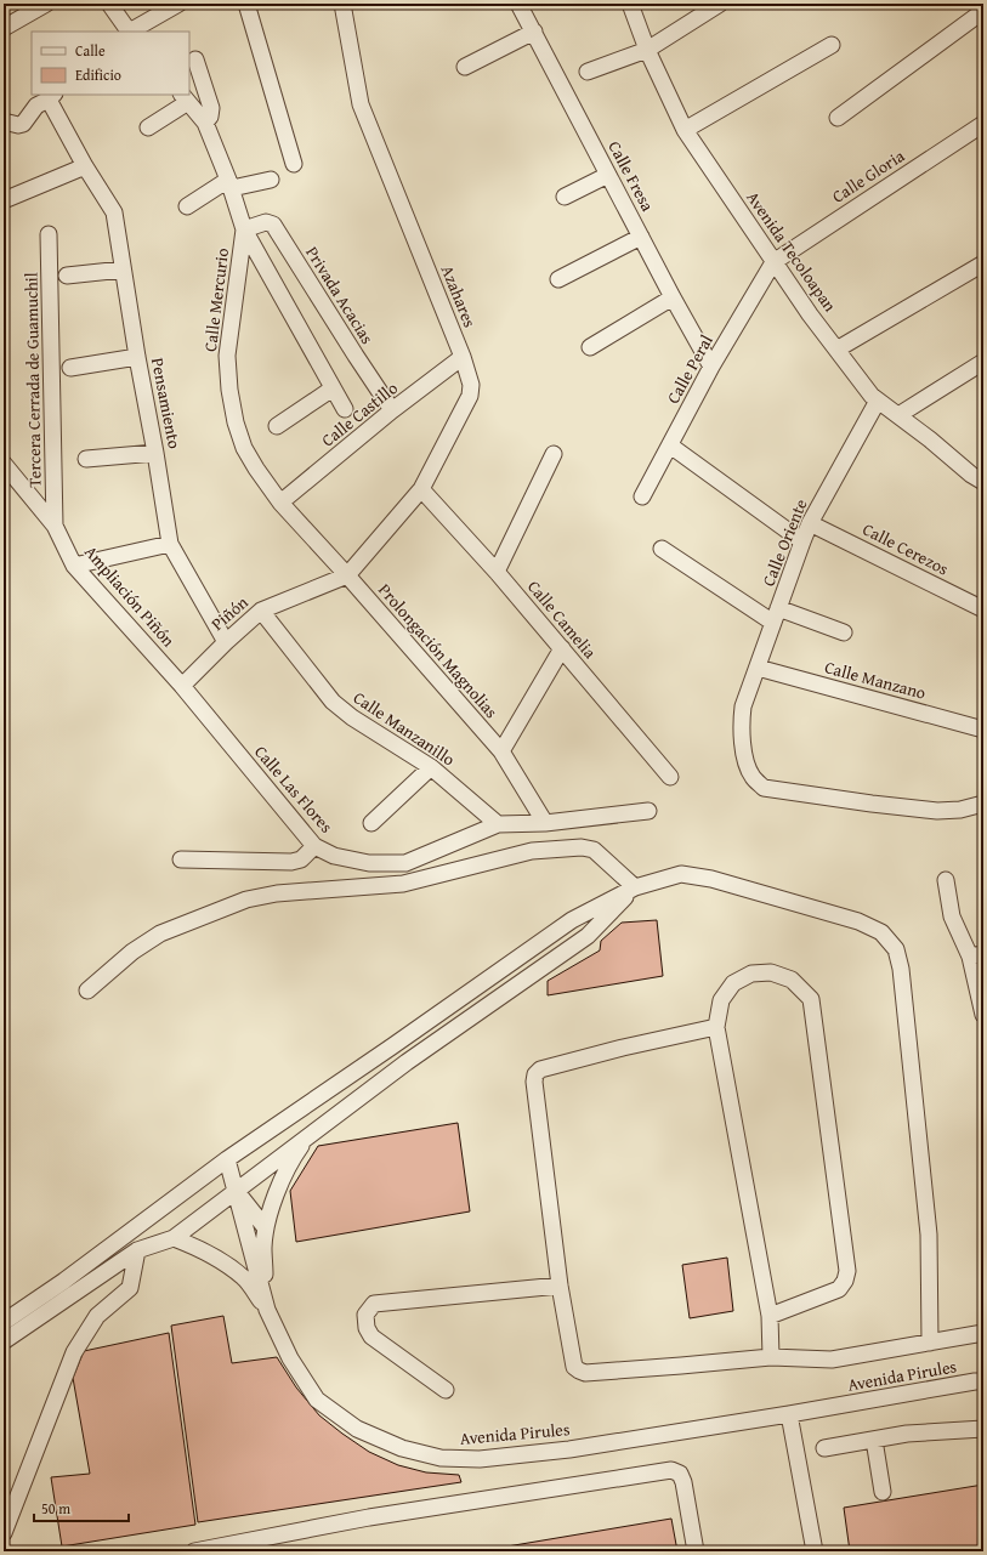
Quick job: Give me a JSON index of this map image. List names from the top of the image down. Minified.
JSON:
{"streets":{"street":["Calle Fresa","Calle Gloria","Avenida Tecoloapan","Privada Acacias","Azahares","Calle Mercurio","Calle Peral","Tercera Cerrada de Guamuchil","Pensamiento","Calle Castillo","Calle Oriente","Calle Cerezos","Ampliación Piñón","Piñón","Calle Camelia","Prolongación Magnolias","Calle Manzano","Calle Manzanillo","Calle Las Flores","Avenida Pirules"]},"crossings":[["Calle Fresa","Calle Peral"],["Calle Gloria","Avenida Tecoloapan"],["Calle Gloria","Calle Peral"],["Avenida Tecoloapan","Calle Peral"],["Avenida Tecoloapan","Calle Oriente"],["Privada Acacias","Calle Mercurio"],["Privada Acacias","Calle Castillo"],["Azahares","Calle Mercurio"],["Azahares","Calle Castillo"],["Azahares","Piñón"],["Azahares","Calle Camelia"],["Azahares","Prolongación Magnolias"],["Calle Mercurio","Calle Castillo"],["Calle Mercurio","Piñón"],["Calle Mercurio","Prolongación Magnolias"],["Tercera Cerrada de Guamuchil","Ampliación Piñón"],["Pensamiento","Piñón"],["Calle Oriente","Calle Cerezos"],["Calle Oriente","Calle Manzano"],["Ampliación Piñón","Piñón"],["Ampliación Piñón","Calle Las Flores"],["Piñón","Prolongación Magnolias"],["Piñón","Calle Manzanillo"],["Piñón","Calle Las Flores"],["Calle Camelia","Prolongación Magnolias"],["Calle Manzanillo","Calle Las Flores"]],"legend":["Calle","Edificio"],"scale_bar":"50 m"}
